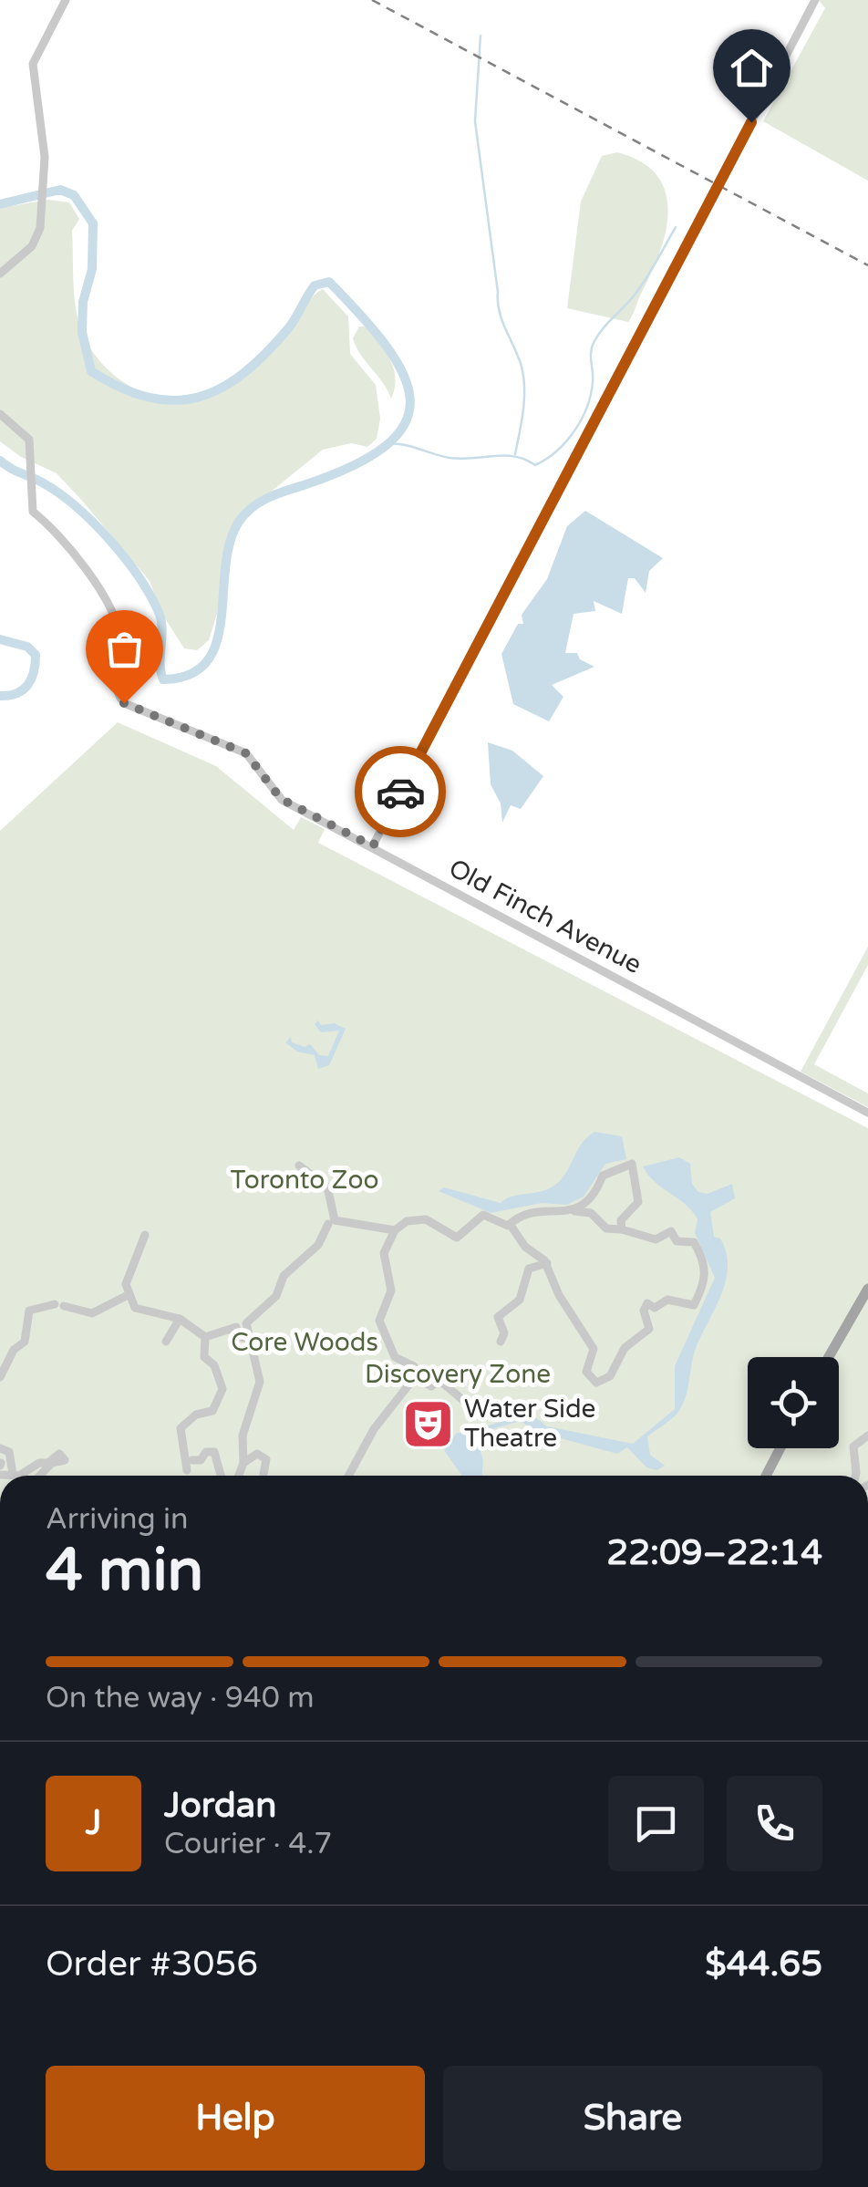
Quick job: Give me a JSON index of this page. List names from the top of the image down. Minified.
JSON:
{"streets":{"street":["Old Finch Avenue"]},"parks":["Toronto Zoo","Core Woods","Discovery Zone"],"places":{"theatre":["Water Side Theatre"]},"page":{"heading":["4 min","Arriving in","22:09–22:14"],"panel":["Jordan","Courier · 4.7","Order #3056","$44.65"],"bar":"On the way · 940 m","round":"J","buttons":["Help","Share"]}}
